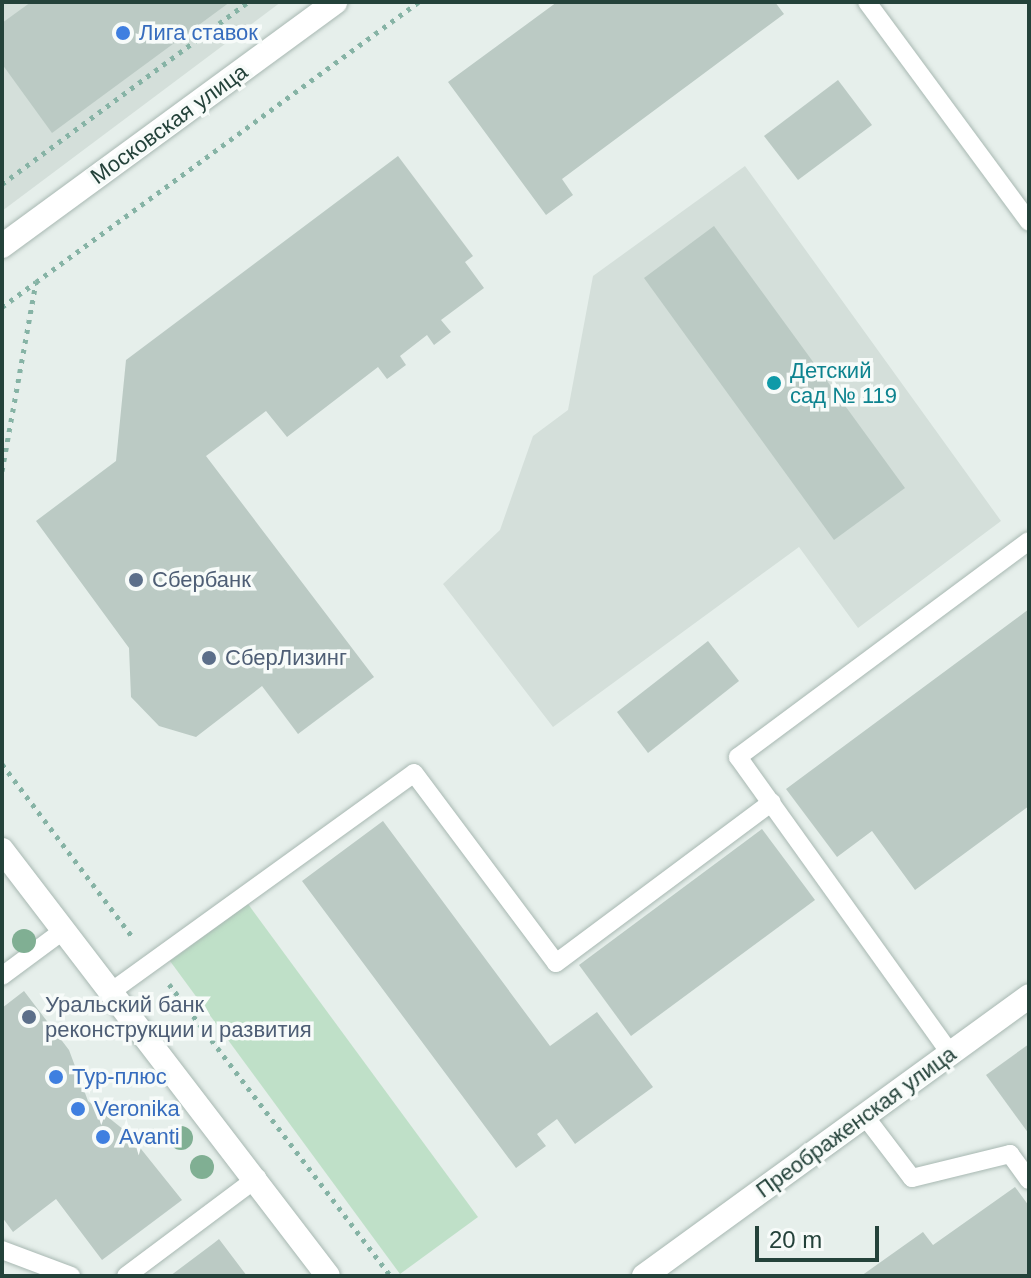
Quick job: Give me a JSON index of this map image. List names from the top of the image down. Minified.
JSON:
{"streets":{"main road":["Московская улица","Преображенская улица"]},"places":["Лига ставок","Детский сад № 119","Сбербанк","СберЛизинг","Уральский банк реконструкции и развития","Тур-плюс","Veronika","Avanti"],"scale_bar":"20 m"}
